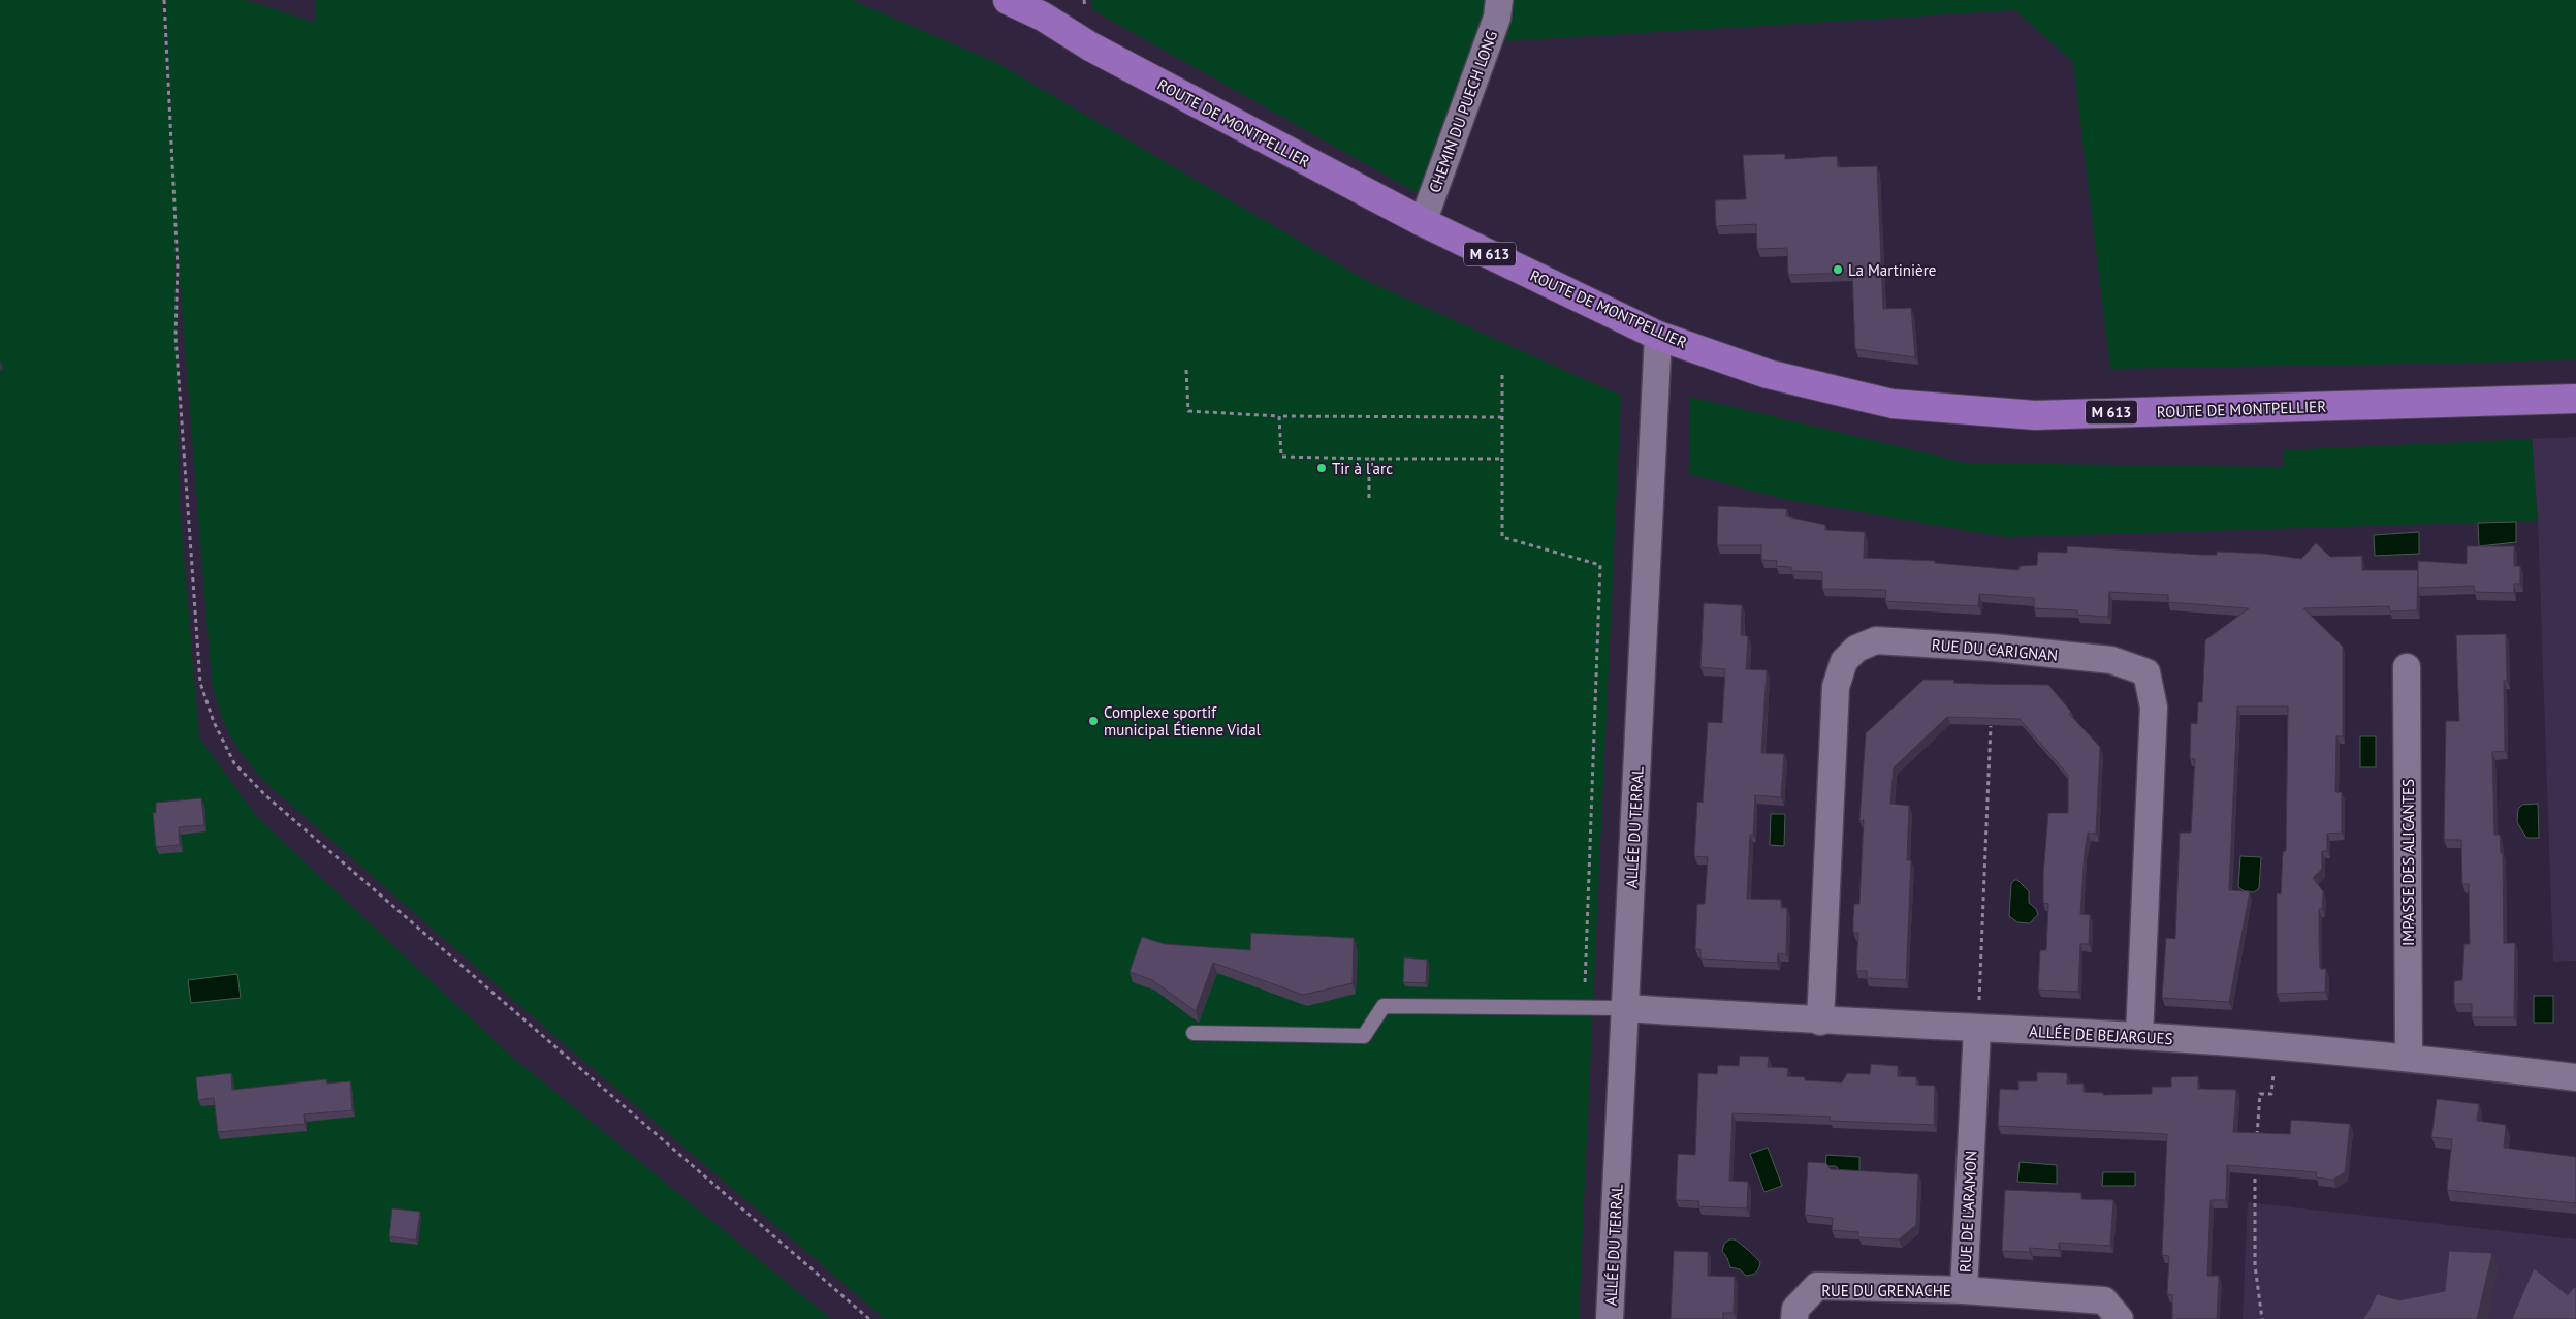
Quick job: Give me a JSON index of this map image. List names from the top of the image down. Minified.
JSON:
{"streets":{"main road":["ROUTE DE MONTPELLIER","M 613"],"street":["CHEMIN DU PUECH LONG","RUE DU CARIGNAN","ALLÉE DU TERRAL","IMPASSE DES ALICANTES","ALLÉE DE BEJARGUES","RUE DE L'ARAMON","RUE DU GRENACHE"]},"crossings":[["CHEMIN DU PUECH LONG","ROUTE DE MONTPELLIER"],["ROUTE DE MONTPELLIER","ALLÉE DU TERRAL"],["RUE DU CARIGNAN","ALLÉE DE BEJARGUES"],["ALLÉE DU TERRAL","ALLÉE DE BEJARGUES"],["IMPASSE DES ALICANTES","ALLÉE DE BEJARGUES"],["ALLÉE DE BEJARGUES","RUE DE L'ARAMON"],["RUE DE L'ARAMON","RUE DU GRENACHE"]],"places":["La Martinière","Tir à l'arc","Complexe sportif municipal Étienne Vidal"]}
